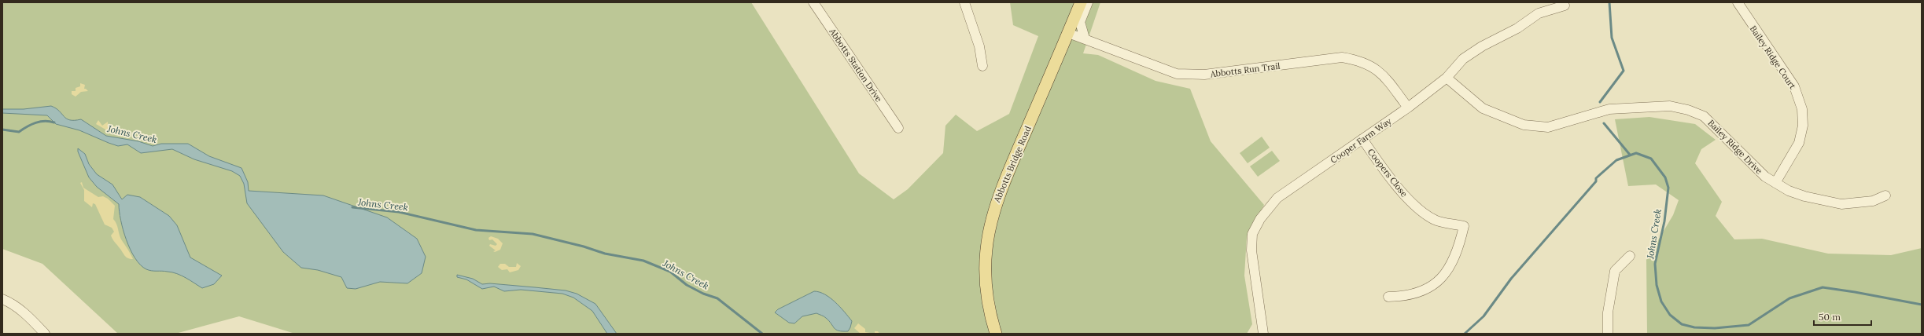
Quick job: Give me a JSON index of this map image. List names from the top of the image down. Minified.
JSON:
{"streets":{"main road":["Abbotts Bridge Road"],"street":["Bailey Ridge Court","Abbotts Station Drive","Abbotts Run Trail","Cooper Farm Way","Bailey Ridge Drive","Coopers Close"]},"crossings":[["Bailey Ridge Court","Bailey Ridge Drive"],["Abbotts Run Trail","Cooper Farm Way"],["Abbotts Run Trail","Abbotts Bridge Road"],["Cooper Farm Way","Bailey Ridge Drive"],["Cooper Farm Way","Coopers Close"]],"water":["Johns Creek"],"scale_bar":"50 m"}
